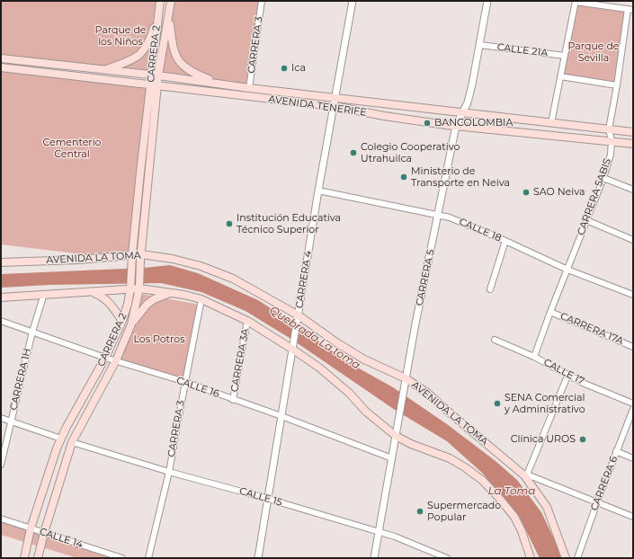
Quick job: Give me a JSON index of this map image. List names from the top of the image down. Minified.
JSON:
{"streets":{"main road":["CARRERA 2","AVENIDA TENERIFE","AVENIDA LA TOMA"],"street":["CARRERA 3","CALLE 21A","CARRERA 5ABIS","CALLE 18","CARRERA 5","CARRERA 4","CARRERA 17A","CARRERA 3A","CALLE 17","CARRERA 1H","CALLE 16","CARRERA 6","CALLE 15","CALLE 14"]},"crossings":[["CARRERA 3","AVENIDA TENERIFE"],["CARRERA 3","CALLE 16"],["CARRERA 3","CALLE 15"],["CALLE 21A","CARRERA 5"],["CARRERA 2","AVENIDA TENERIFE"],["CARRERA 2","AVENIDA LA TOMA"],["CARRERA 2","CALLE 16"],["CARRERA 2","CALLE 15"],["CARRERA 2","CALLE 14"],["AVENIDA TENERIFE","CARRERA 5ABIS"],["AVENIDA TENERIFE","CARRERA 5"],["AVENIDA TENERIFE","CARRERA 4"],["CARRERA 5ABIS","CALLE 18"],["CARRERA 5ABIS","CARRERA 17A"],["CARRERA 5ABIS","CALLE 17"],["CALLE 18","CARRERA 5"],["CALLE 18","CARRERA 4"],["AVENIDA LA TOMA","CARRERA 5"],["AVENIDA LA TOMA","CARRERA 4"],["CARRERA 5","CALLE 16"],["CARRERA 5","CALLE 15"],["CARRERA 4","CALLE 16"],["CARRERA 4","CALLE 15"],["CARRERA 3A","CALLE 16"],["CARRERA 1H","CALLE 16"]],"water":["Quebrada La toma","La Toma"],"parks":["Parque de los Niños","Parque de Sevilla","Cementerio Central","Los Potros"],"places":["Ica","BANCOLOMBIA","Colegio Cooperativo Utrahuilca","Ministerio de Transporte en Neiva","SAO Neiva","Institución Educativa Técnico Superior","SENA Comercial y Administrativo","Clínica UROS","Supermercado Popular"]}
